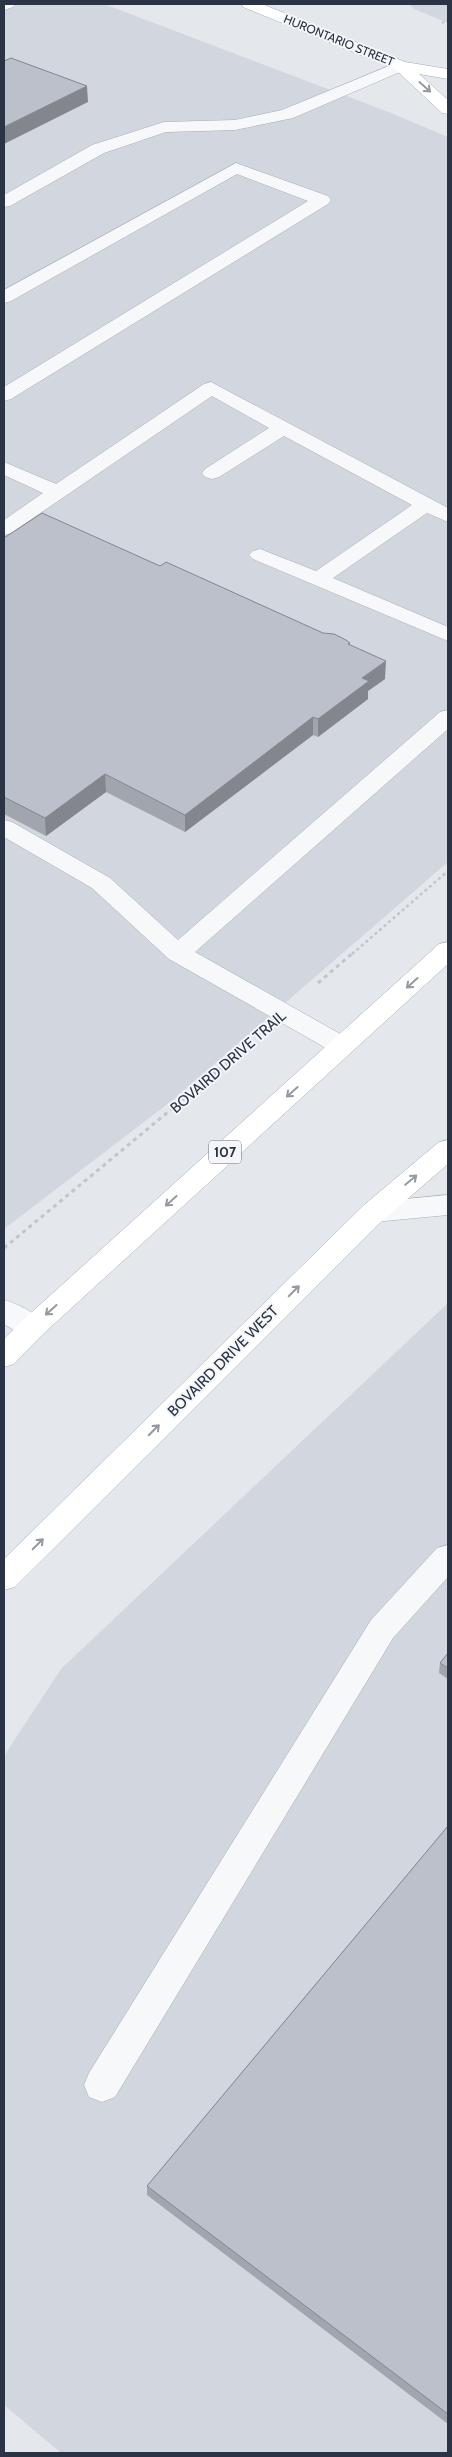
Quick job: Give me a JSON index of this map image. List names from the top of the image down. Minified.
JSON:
{"streets":{"main road":["HURONTARIO STREET","107","BOVAIRD DRIVE WEST"],"path":["BOVAIRD DRIVE TRAIL"]}}
